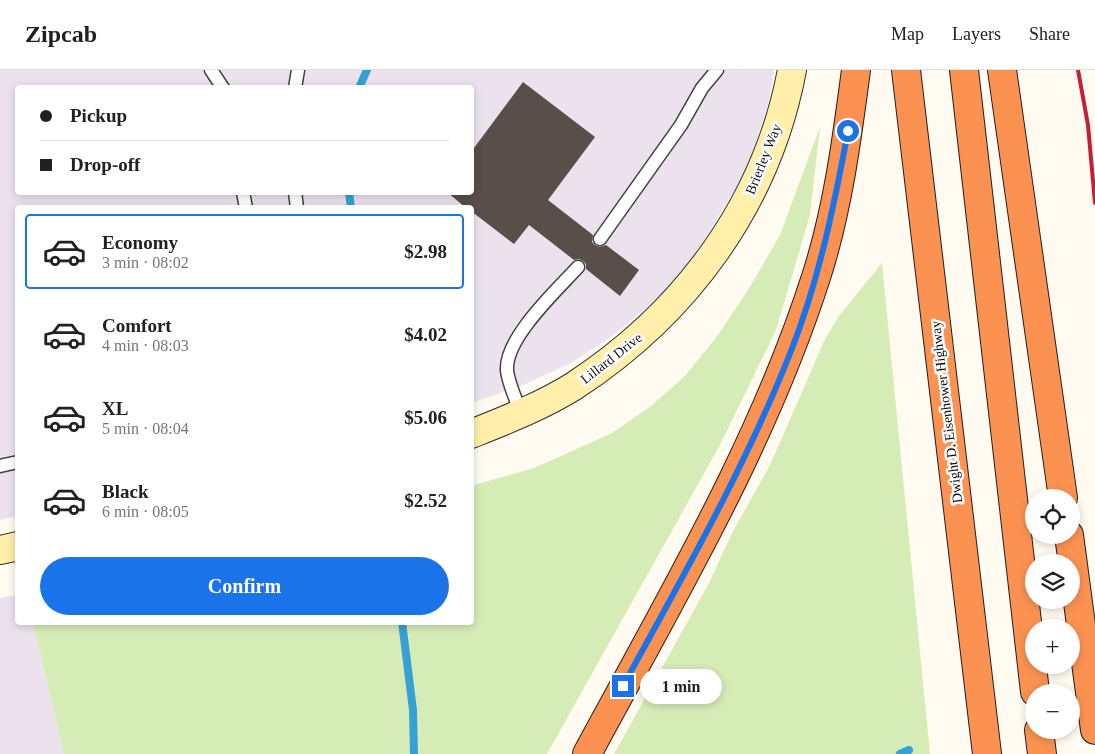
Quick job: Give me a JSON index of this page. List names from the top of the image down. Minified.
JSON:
{"streets":{"highway":["Dwight D. Eisenhower Highway"],"street":["Brierley Way","Lillard Drive"]},"crossings":[["Brierley Way","Lillard Drive"]],"page":{"header":"Zipcab","nav":["Map","Layers","Share"],"banner":["Pickup","Drop-off"],"list":[{"name":"Economy","note":"3 min · 08:02","value":"$2.98"},{"name":"Comfort","note":"4 min · 08:03","value":"$4.02"},{"name":"XL","note":"5 min · 08:04","value":"$5.06"},{"name":"Black","note":"6 min · 08:05","value":"$2.52"}],"map_buttons":["+","−"],"buttons":"Confirm","bubble":"1 min"}}
